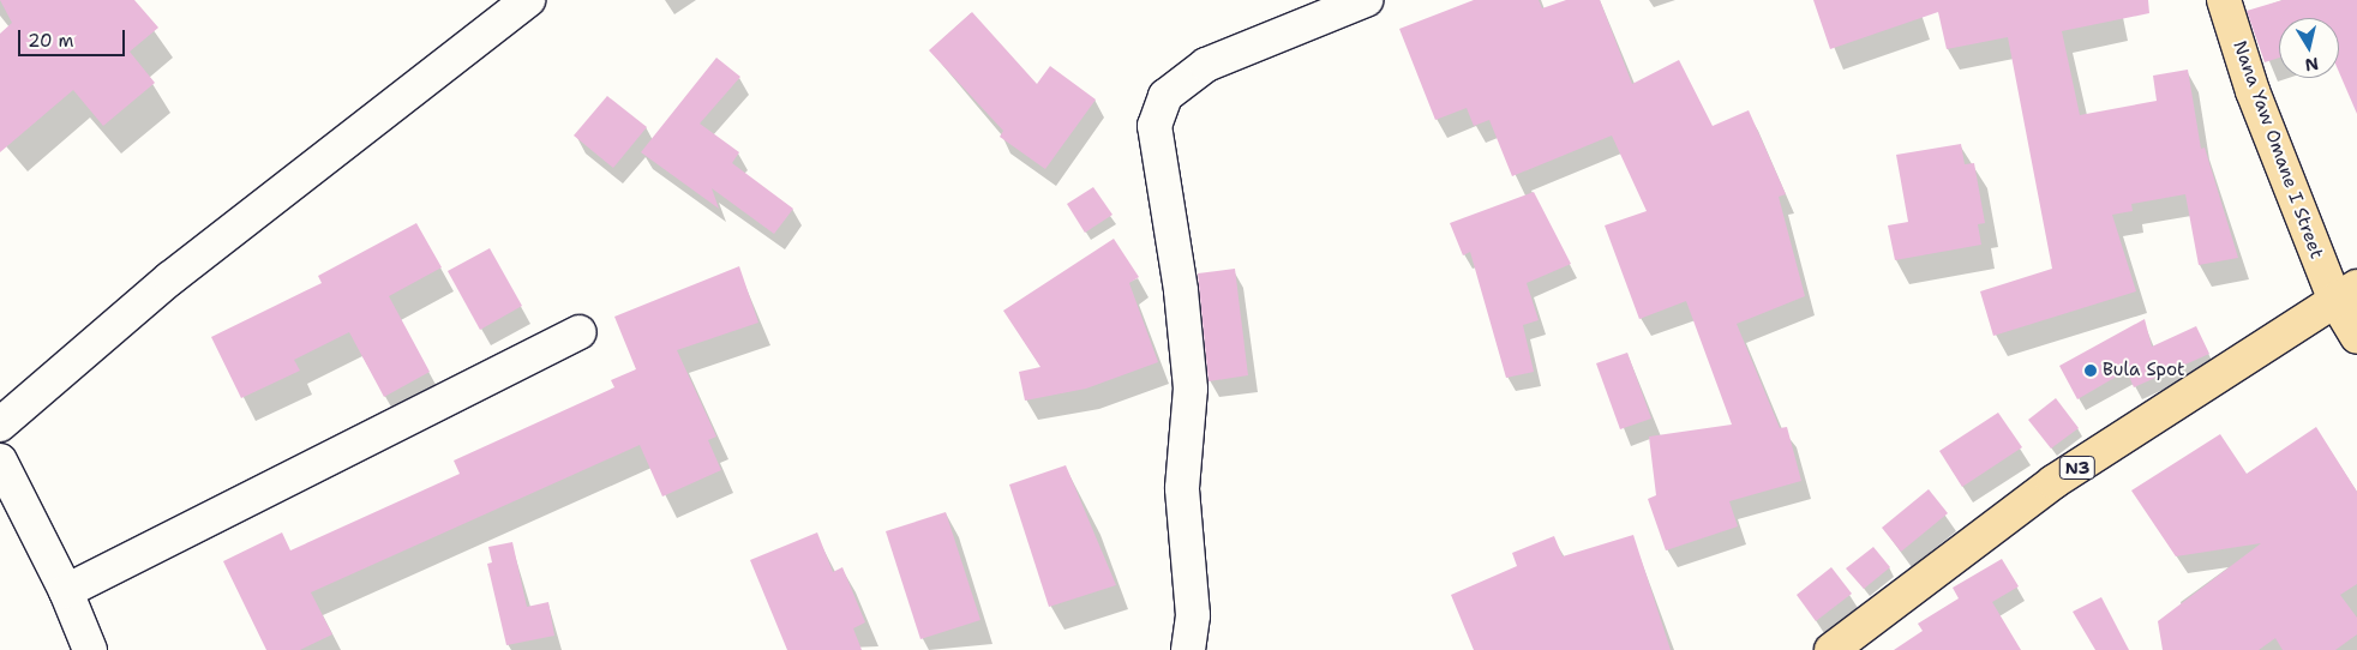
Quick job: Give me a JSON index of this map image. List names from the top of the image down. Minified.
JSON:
{"streets":{"main road":["Nana Yaw Omane I Street","N3"]},"crossings":[["Nana Yaw Omane I Street","N3"]],"places":["Bula Spot"],"scale_bar":"20 m","north":"bottom"}
